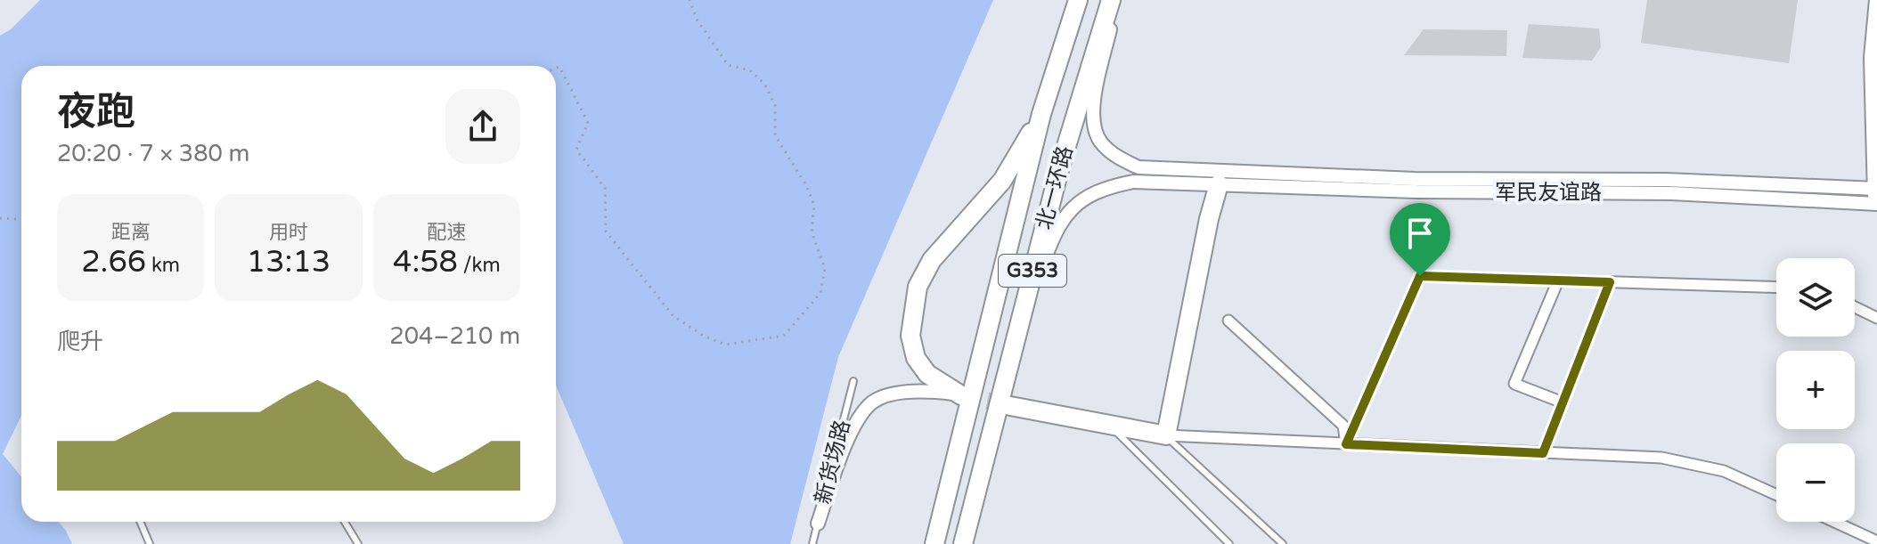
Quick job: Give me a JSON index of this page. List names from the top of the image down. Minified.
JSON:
{"streets":{"highway":["北一环路","G353"],"street":["军民友谊路"],"lane":["新货场路"]},"page":{"heading":["夜跑","20:20 · 7 × 380 m"],"stats":[["距离","2.66 km"],["用时","13:13"],["配速","4:58 /km"]],"map_buttons":["+","−"],"chart":["爬升","204–210 m"]}}
